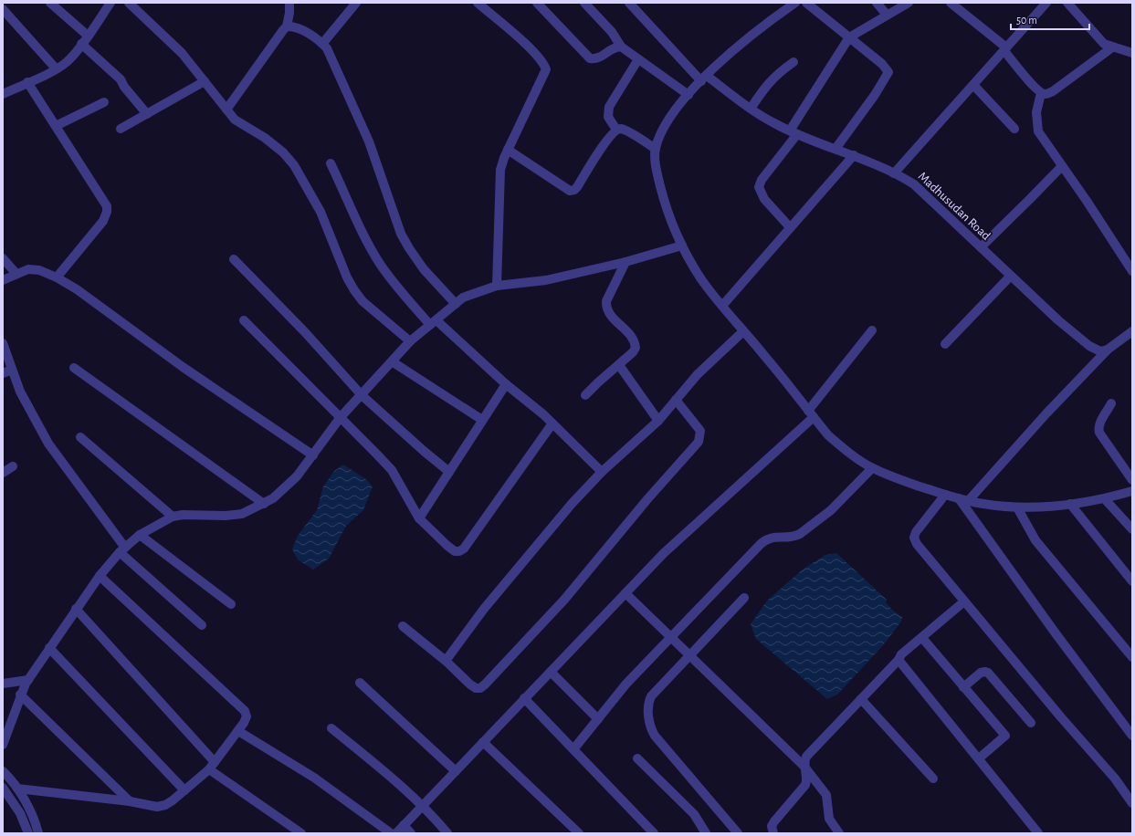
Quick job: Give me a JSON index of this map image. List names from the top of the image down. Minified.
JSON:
{"streets":{"street":["Madhusudan Road"]},"scale_bar":"50 m"}
